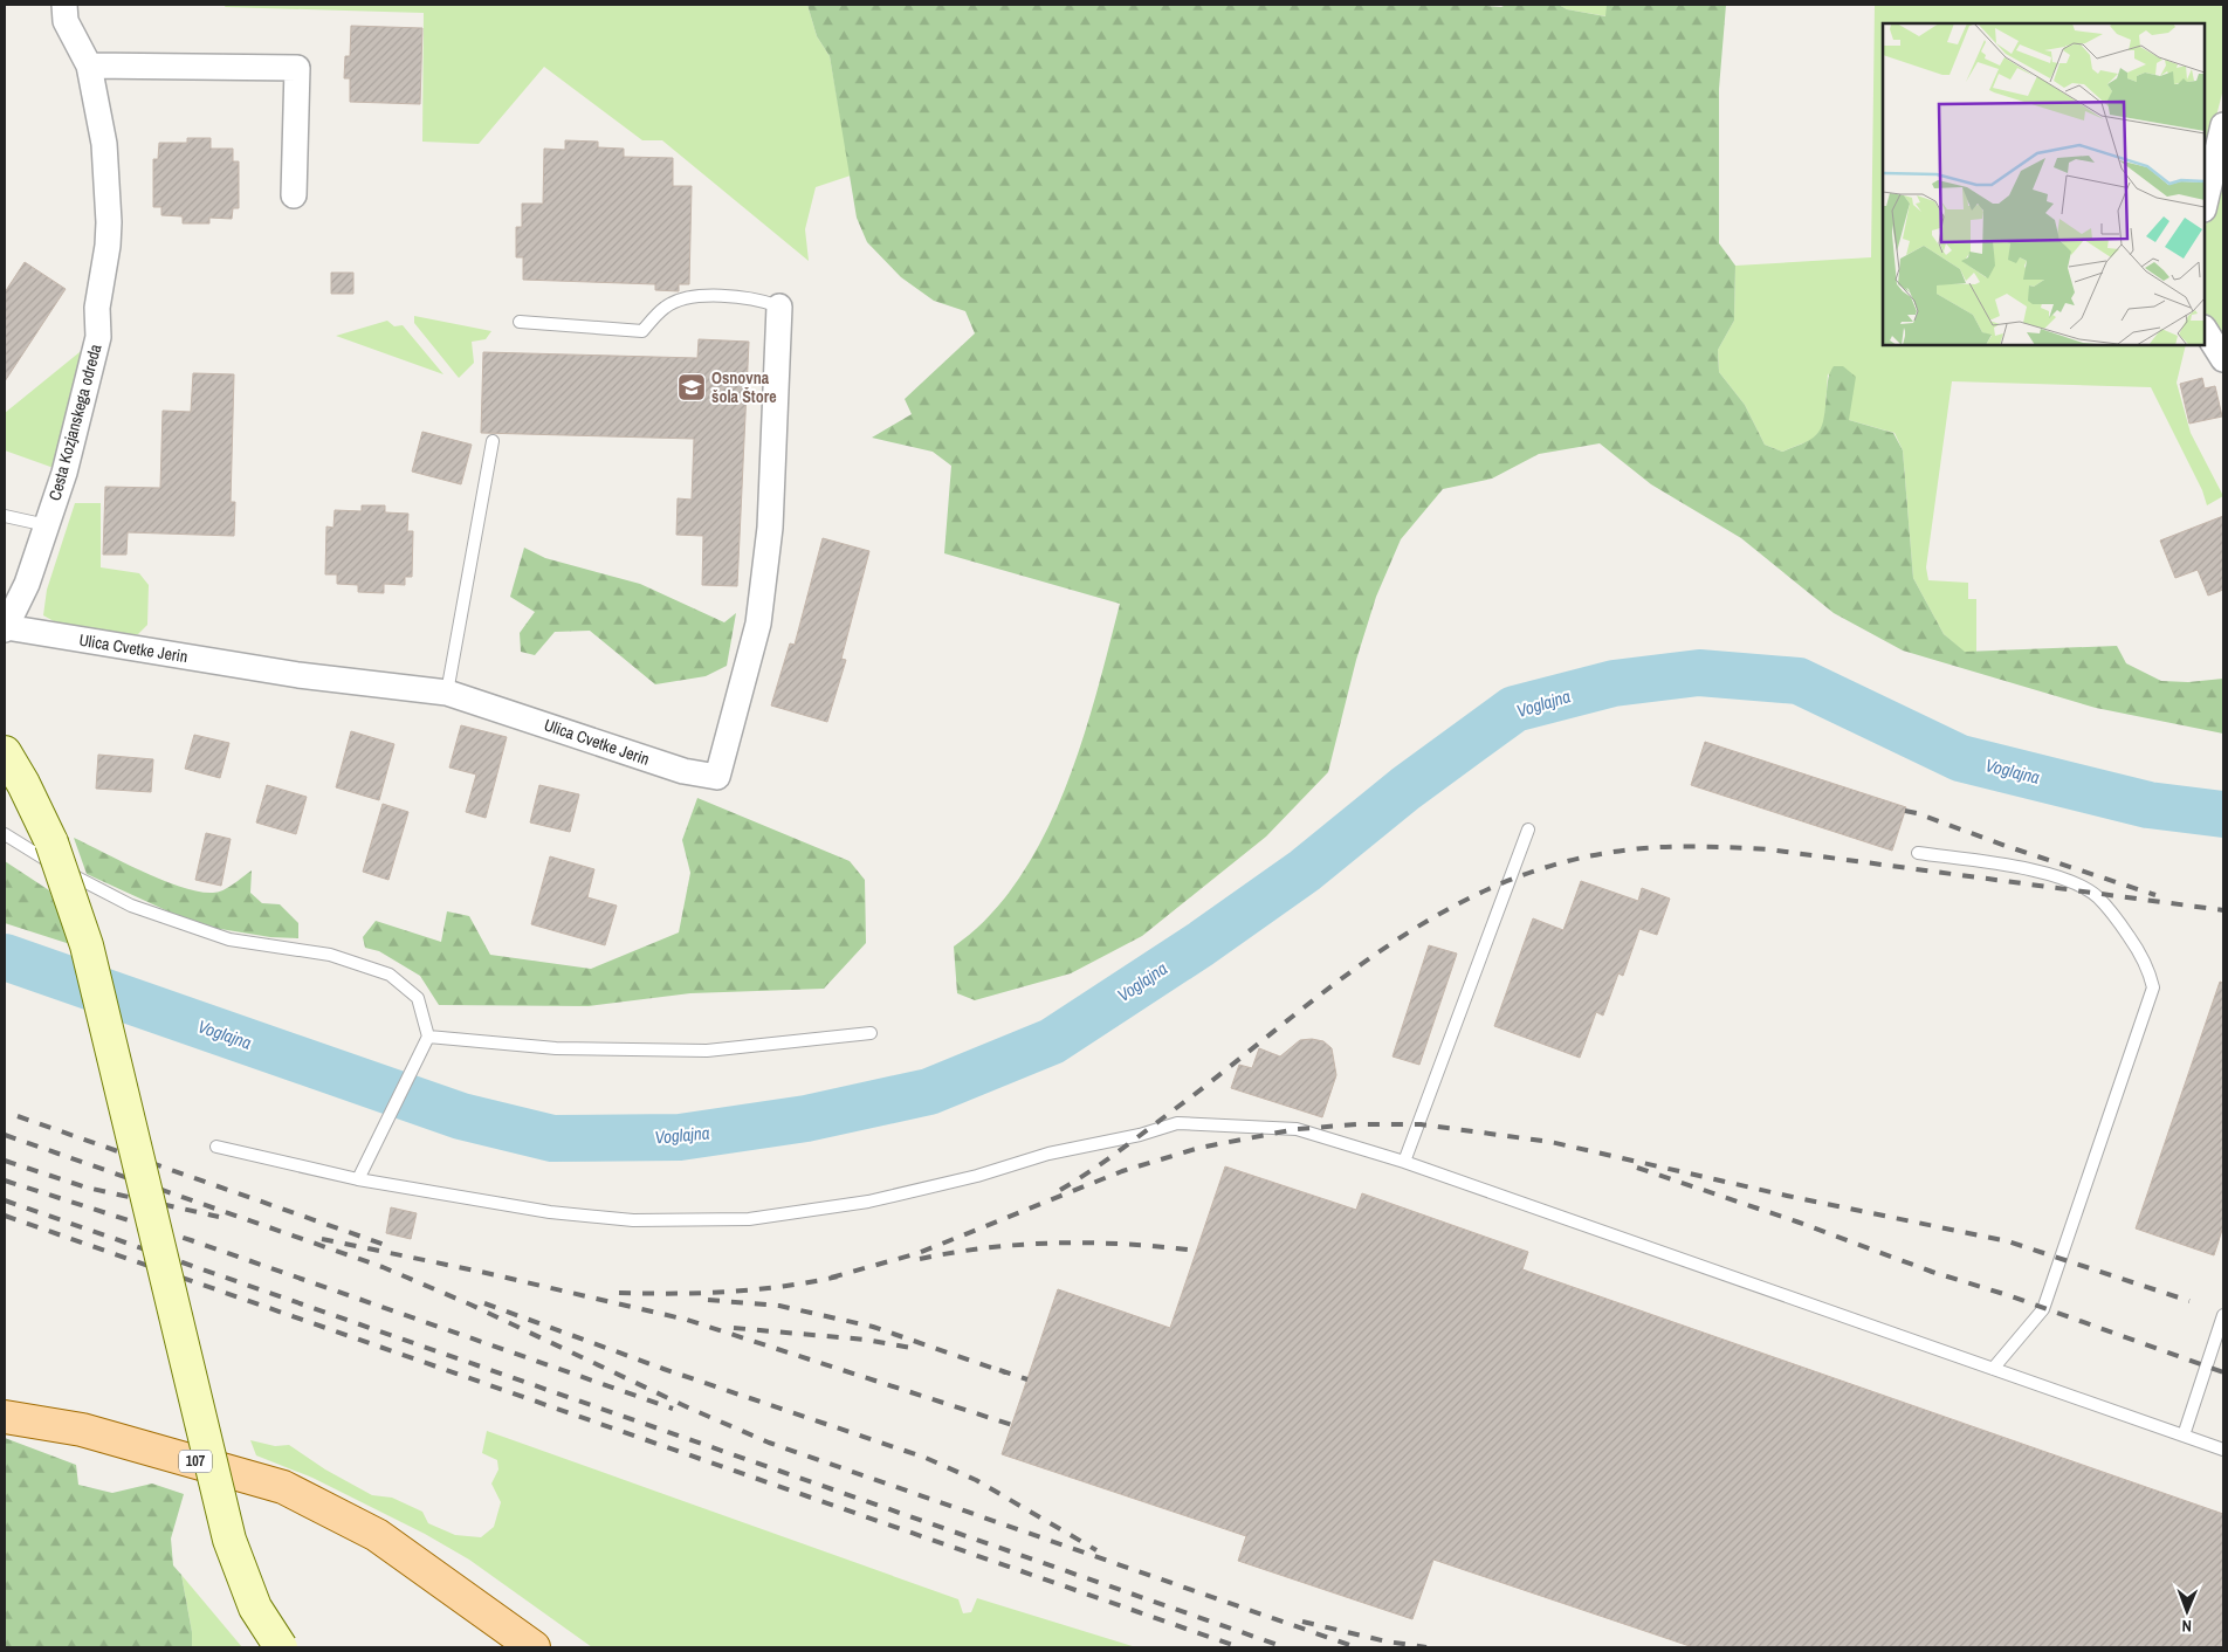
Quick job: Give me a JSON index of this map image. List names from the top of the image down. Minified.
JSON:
{"streets":{"main road":["107"],"street":["Cesta Kozjanskega odreda","Ulica Cvetke Jerin"]},"crossings":[["Cesta Kozjanskega odreda","Ulica Cvetke Jerin"]],"water":["Voglajna"],"places":{"school or university":["Osnovna šola Štore"]},"north":"bottom"}
